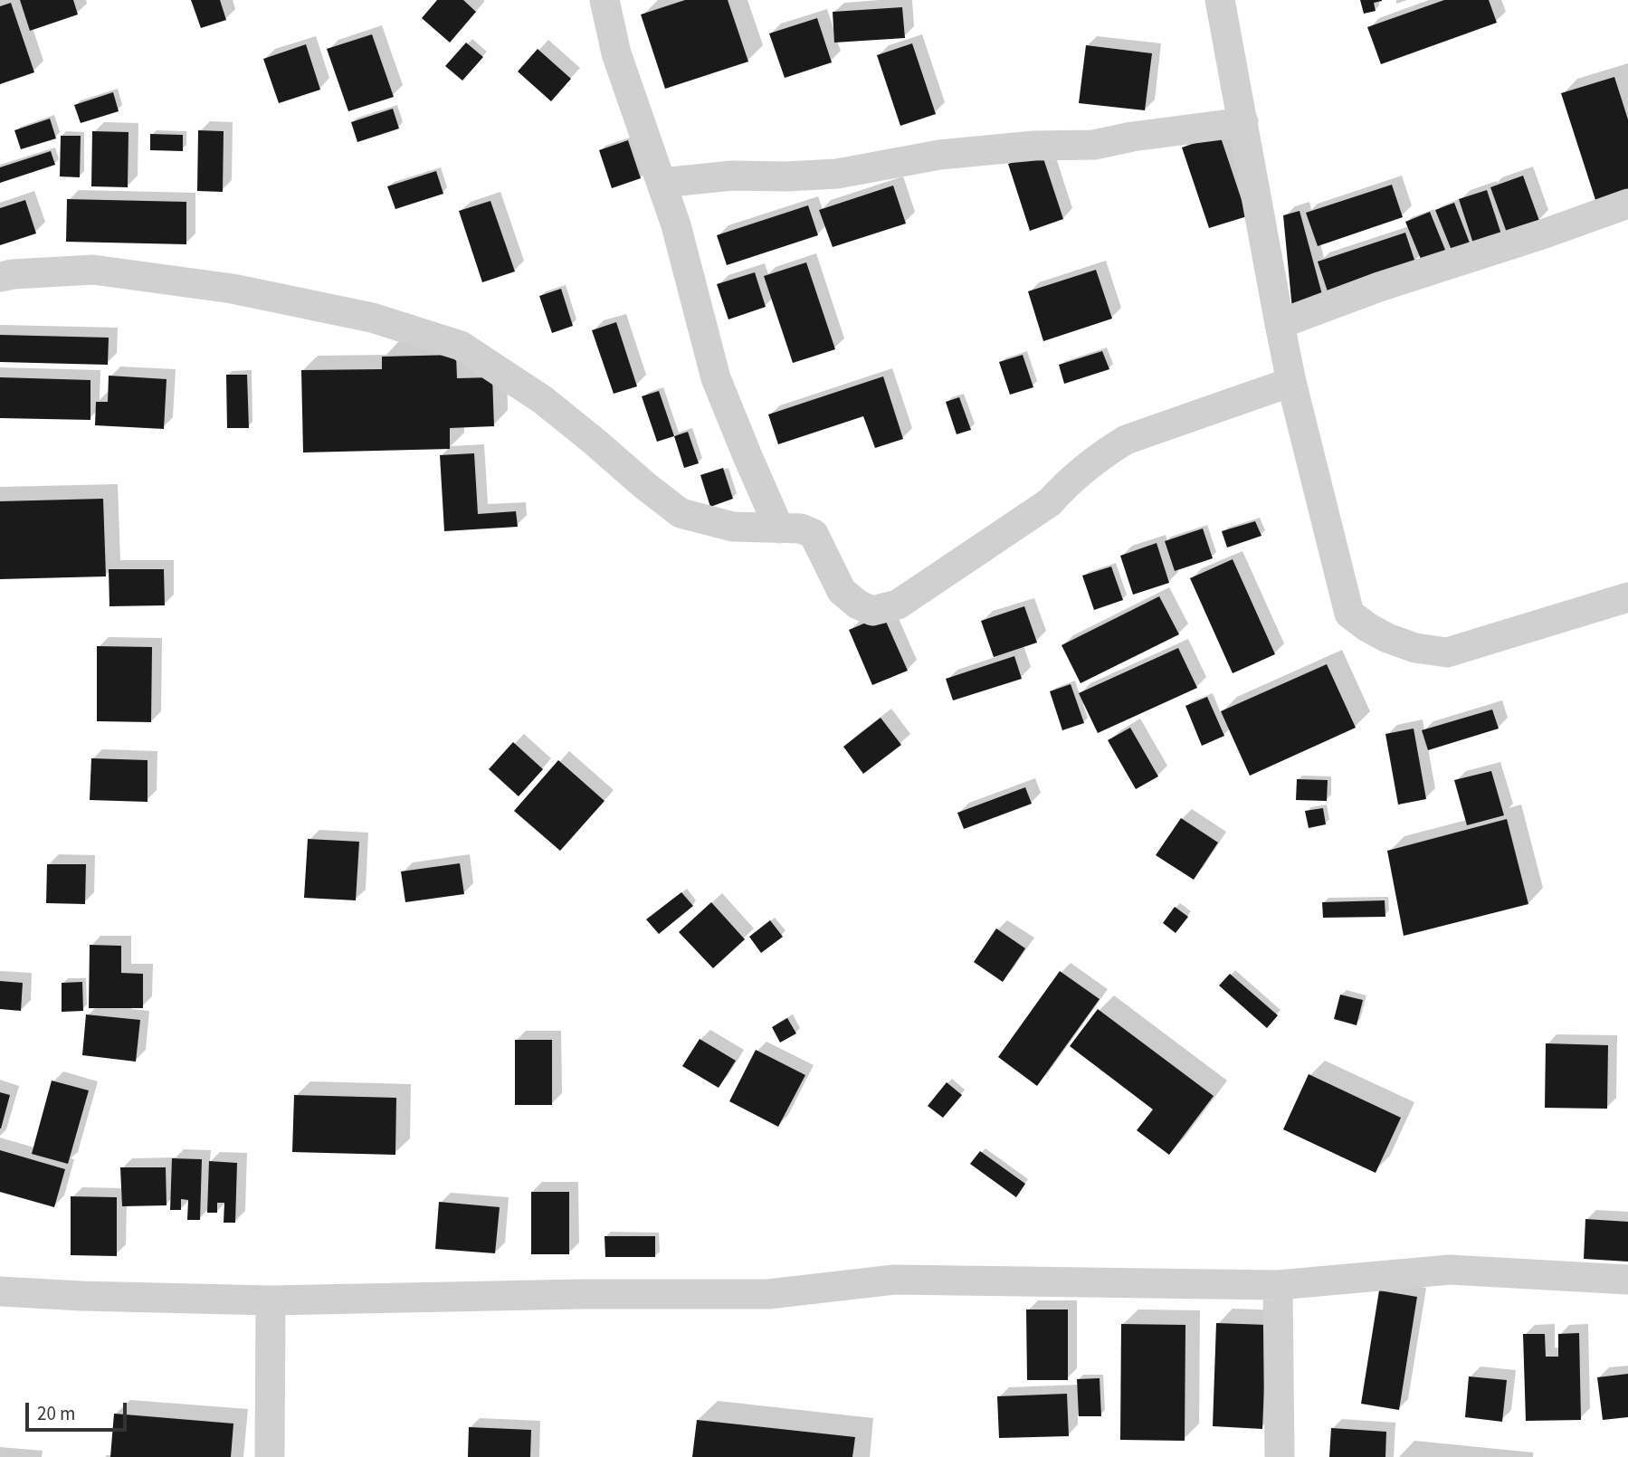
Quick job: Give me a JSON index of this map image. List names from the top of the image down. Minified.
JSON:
{"scale_bar":"20 m"}
